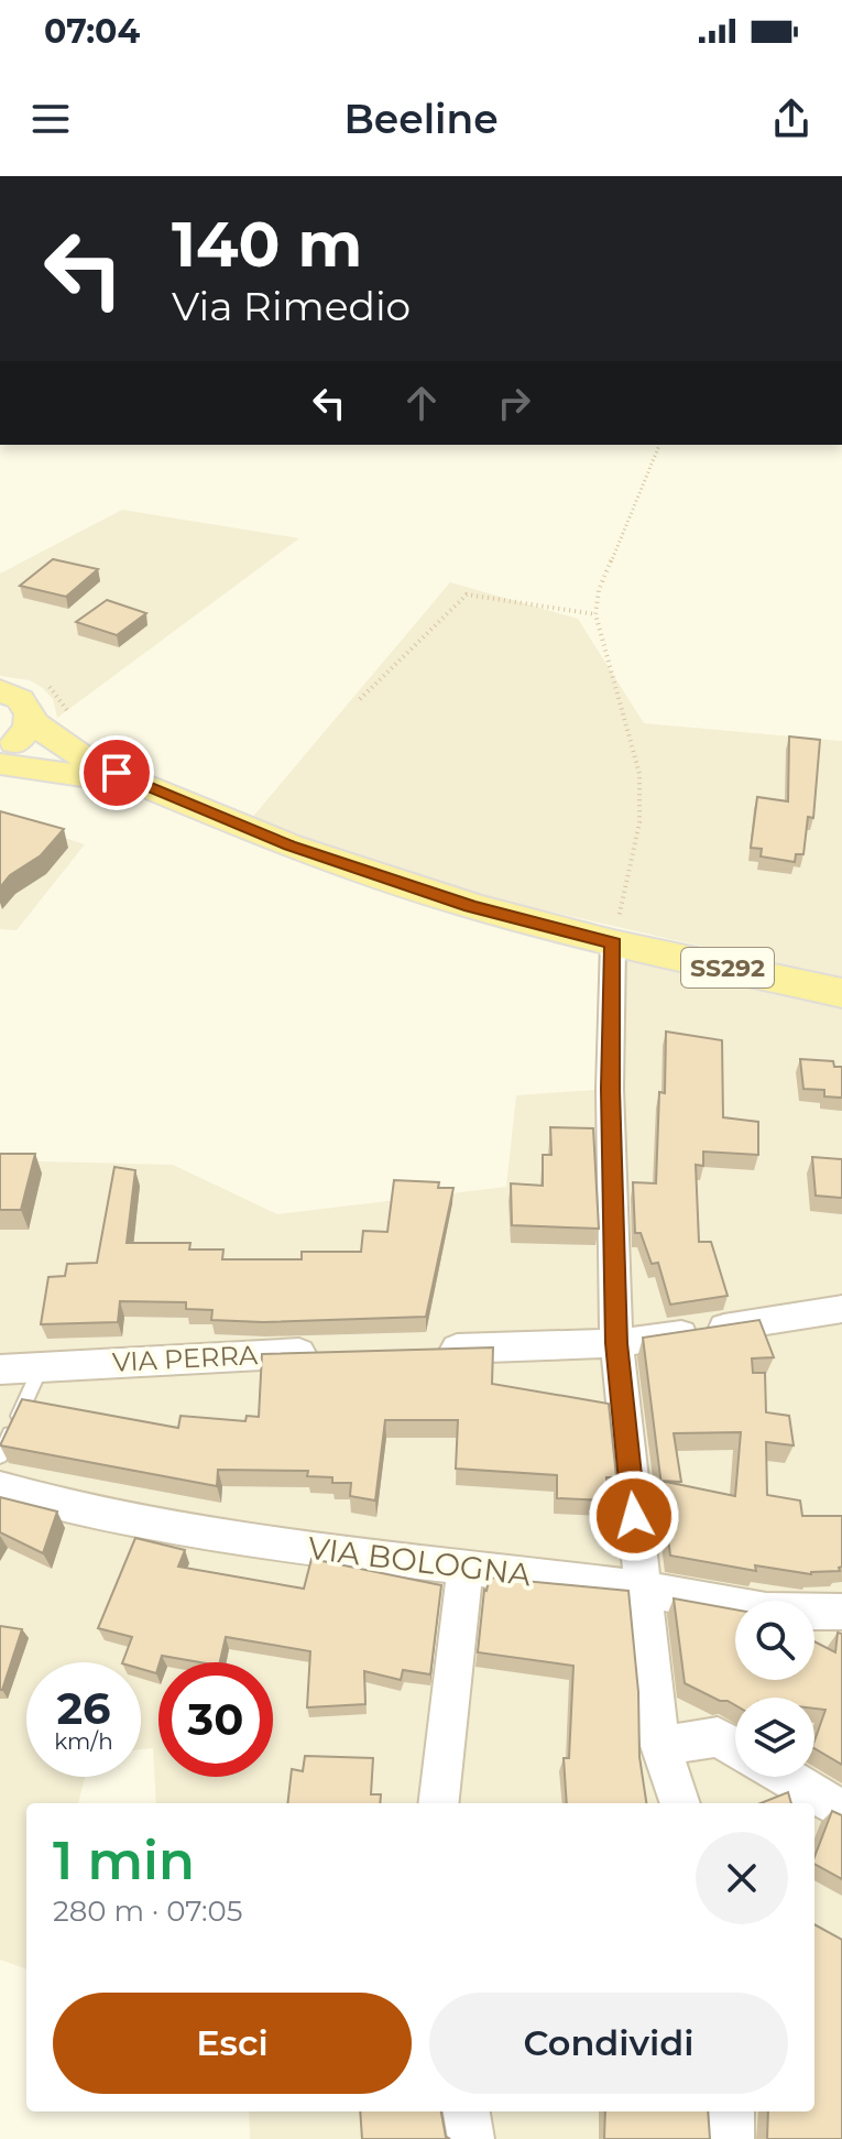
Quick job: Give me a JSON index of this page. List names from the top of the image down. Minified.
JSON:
{"streets":{"main road":["SS292"],"street":["VIA PERRA","VIA BOLOGNA"]},"page":{"status":"07:04","header":"Beeline","turn":["140 m","Via Rimedio"],"speed":"26 km/h","limit":"30","heading":["1 min","280 m · 07:05"],"buttons":["Esci","Condividi"]}}
